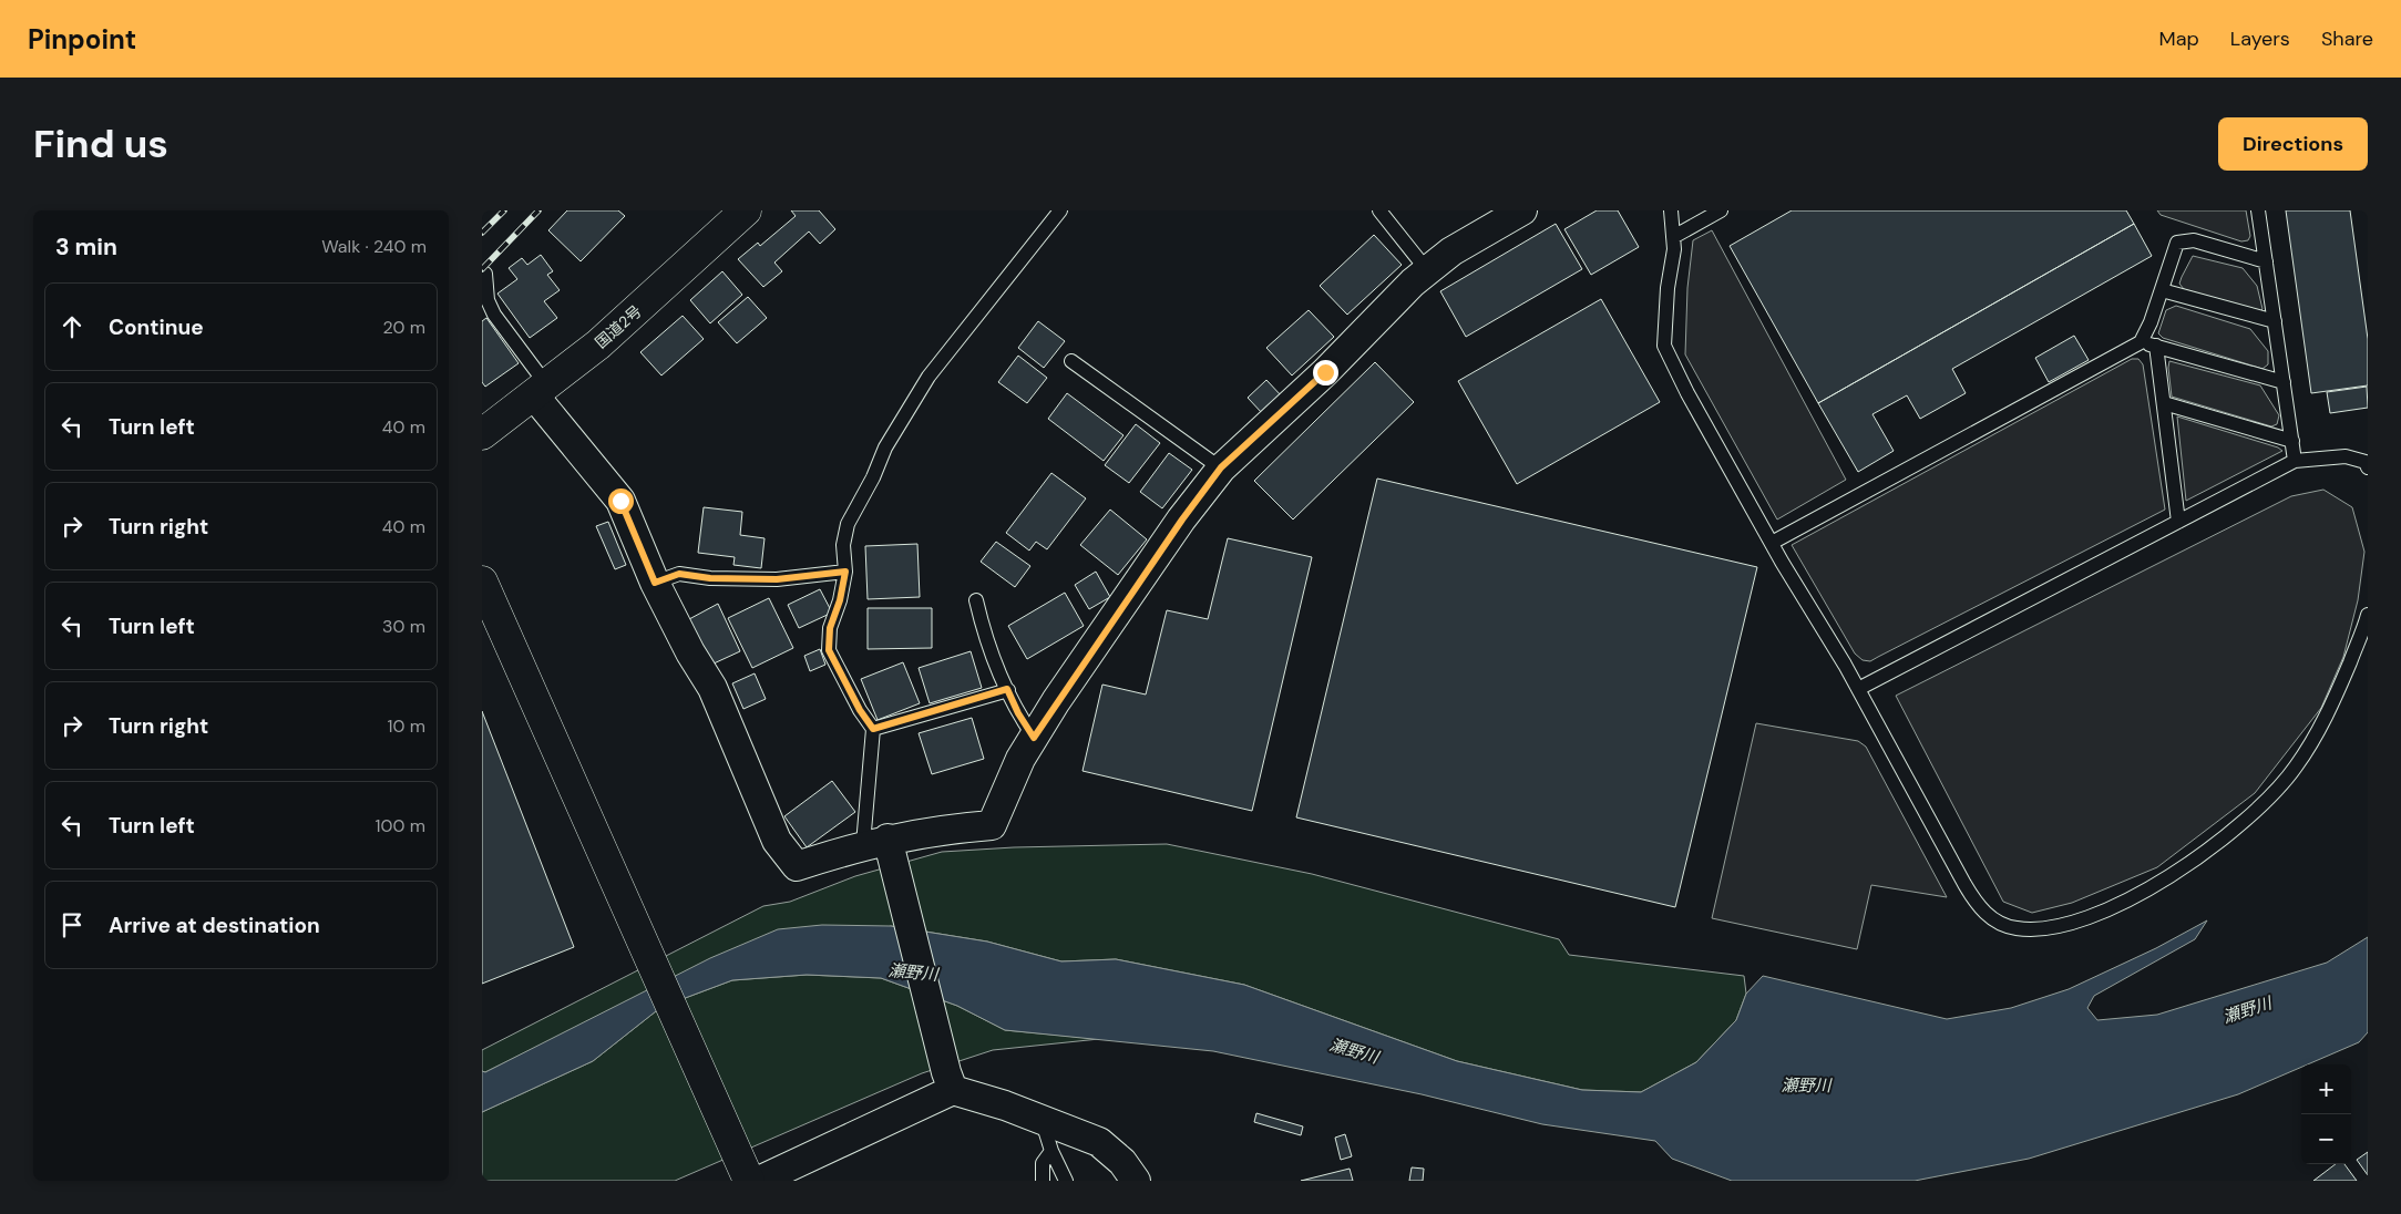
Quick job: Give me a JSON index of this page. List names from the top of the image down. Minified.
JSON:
{"streets":{"main road":["国道2号"]},"water":["瀬野川"],"page":{"header":"Pinpoint","nav":["Map","Layers","Share"],"buttons":"Directions","title":"Find us","heading":["3 min","Walk · 240 m"],"list":[["Continue","20 m"],["Turn left","40 m"],["Turn right","40 m"],["Turn left","30 m"],["Turn right","10 m"],["Turn left","100 m"],"Arrive at destination"],"map_buttons":["+","−"]}}
